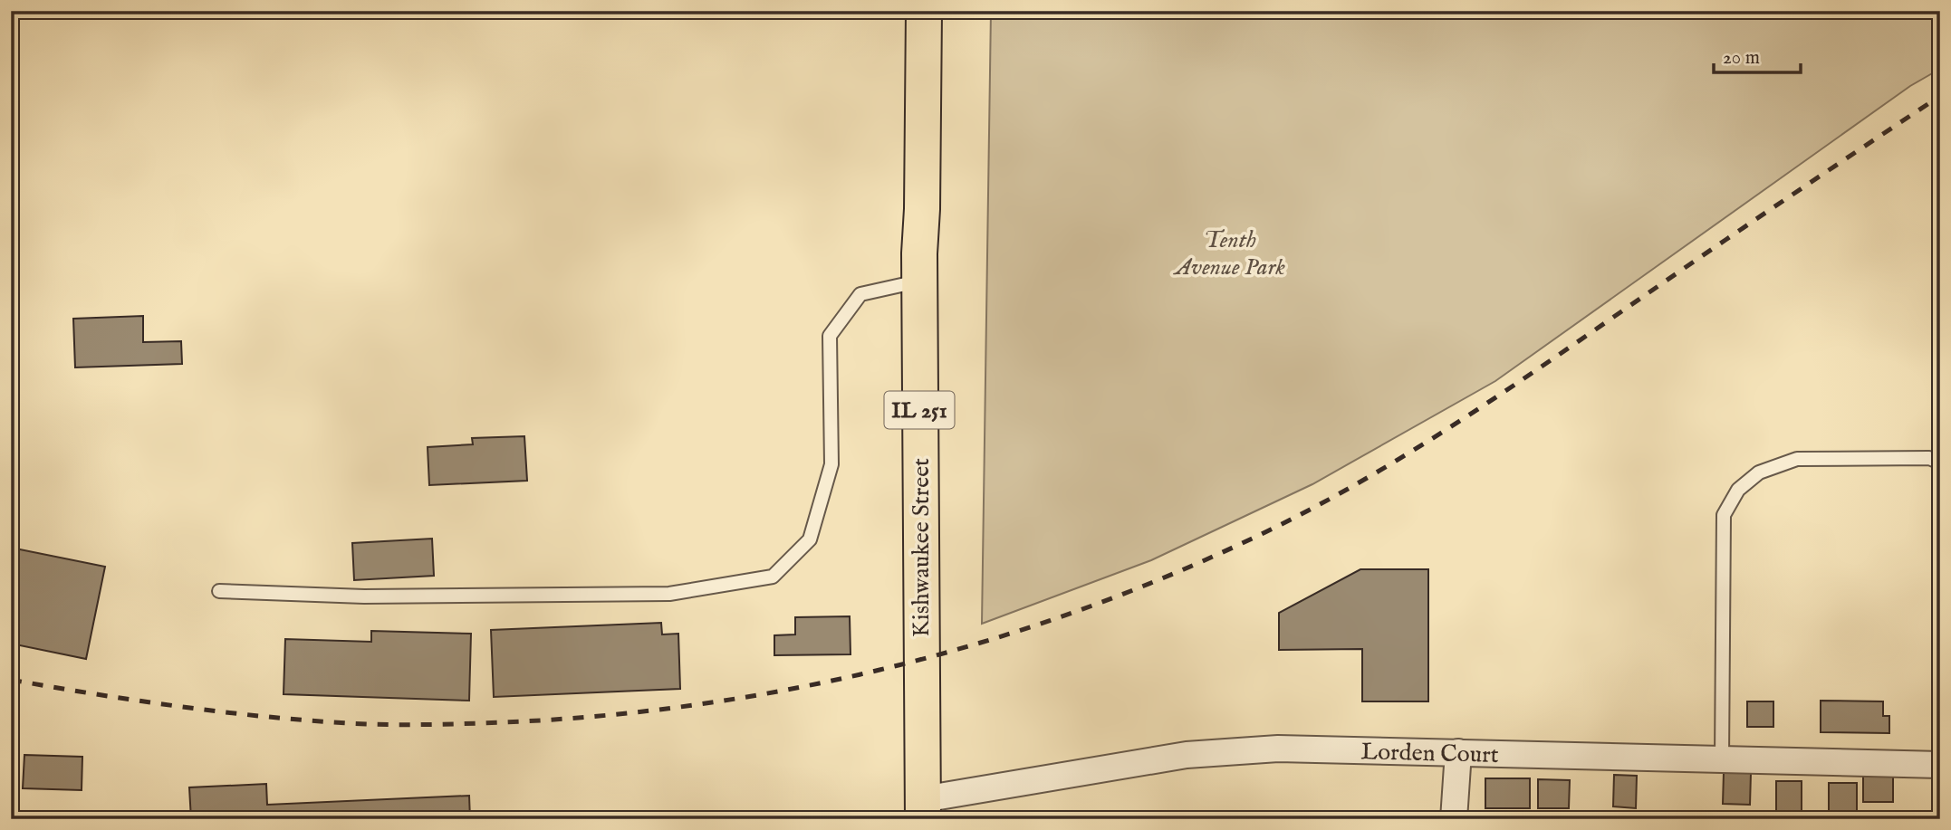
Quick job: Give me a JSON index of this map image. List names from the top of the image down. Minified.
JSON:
{"streets":{"main road":["IL 251","Kishwaukee Street"],"street":["Lorden Court"]},"crossings":[["Kishwaukee Street","Lorden Court"]],"parks":["Tenth Avenue Park"],"scale_bar":"20 m"}
